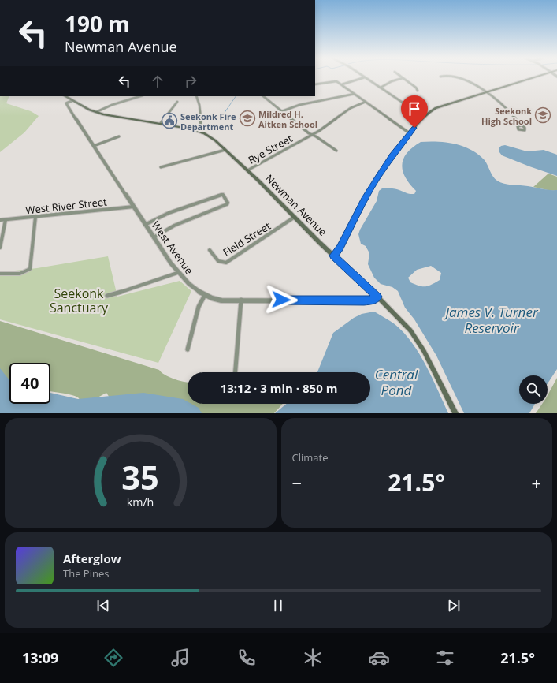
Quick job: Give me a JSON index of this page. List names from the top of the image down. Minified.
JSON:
{"streets":{"main road":["Newman Avenue"],"street":["Rye Street","West River Street","Field Street","West Avenue"]},"crossings":[["Rye Street","Newman Avenue"],["Newman Avenue","Field Street"],["Newman Avenue","West Avenue"],["West River Street","West Avenue"]],"water":["James V. Turner Reservoir","Central Pond"],"parks":["Seekonk Sanctuary"],"places":{"school or university":["Seekonk High School","Mildred H. Aitken School"],"public building":["Seekonk Fire Department"]},"page":{"turn":["190 m","Newman Avenue"],"limit":"40","trip":"13:12 · 3 min · 850 m","tile":"Climate","heat":["−","21.5°","+"],"song":["Afterglow","The Pines"],"tabs":["13:09","21.5°"],"gauge":["35","km/h"]}}
